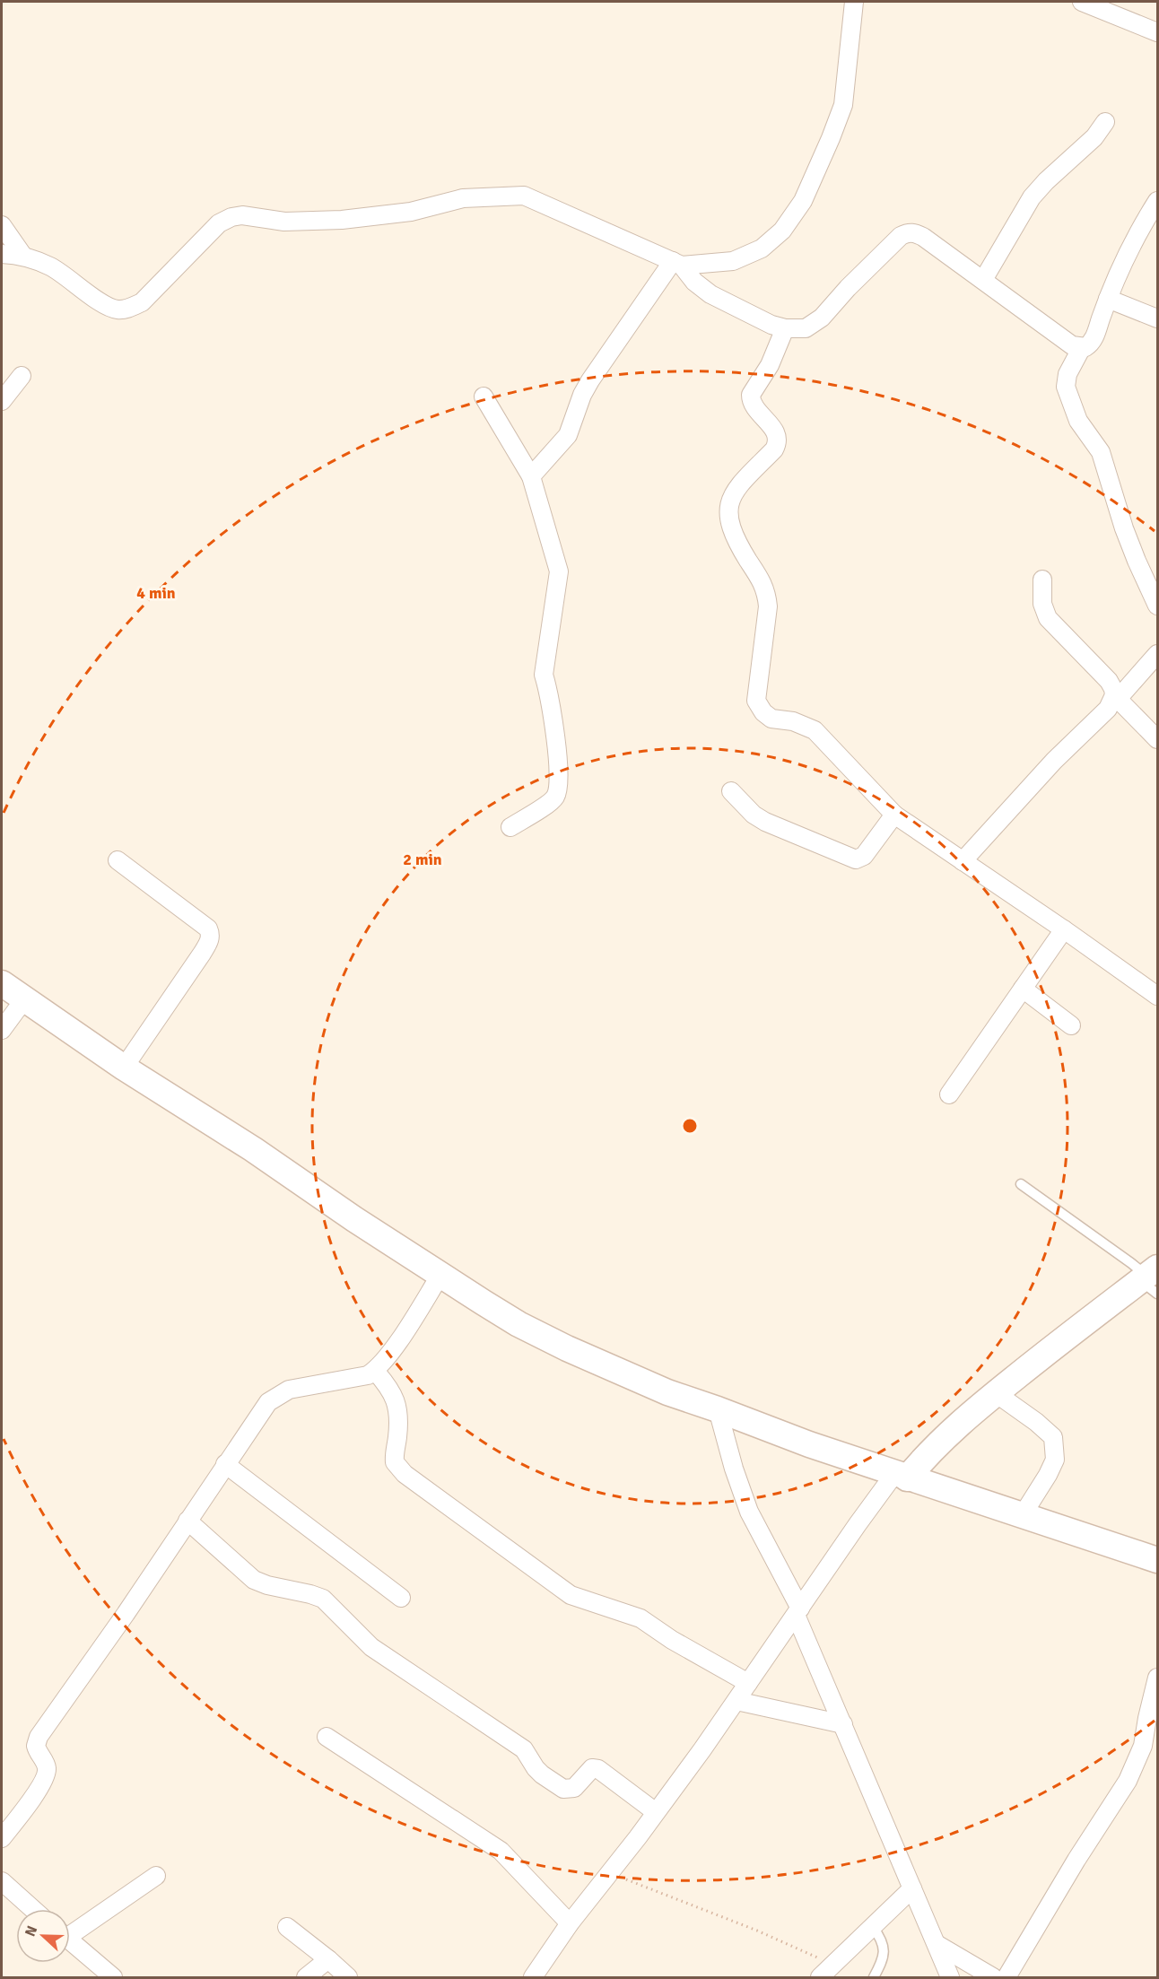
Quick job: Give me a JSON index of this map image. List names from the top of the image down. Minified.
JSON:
{"north":"left","rings":["4 min","2 min"]}
